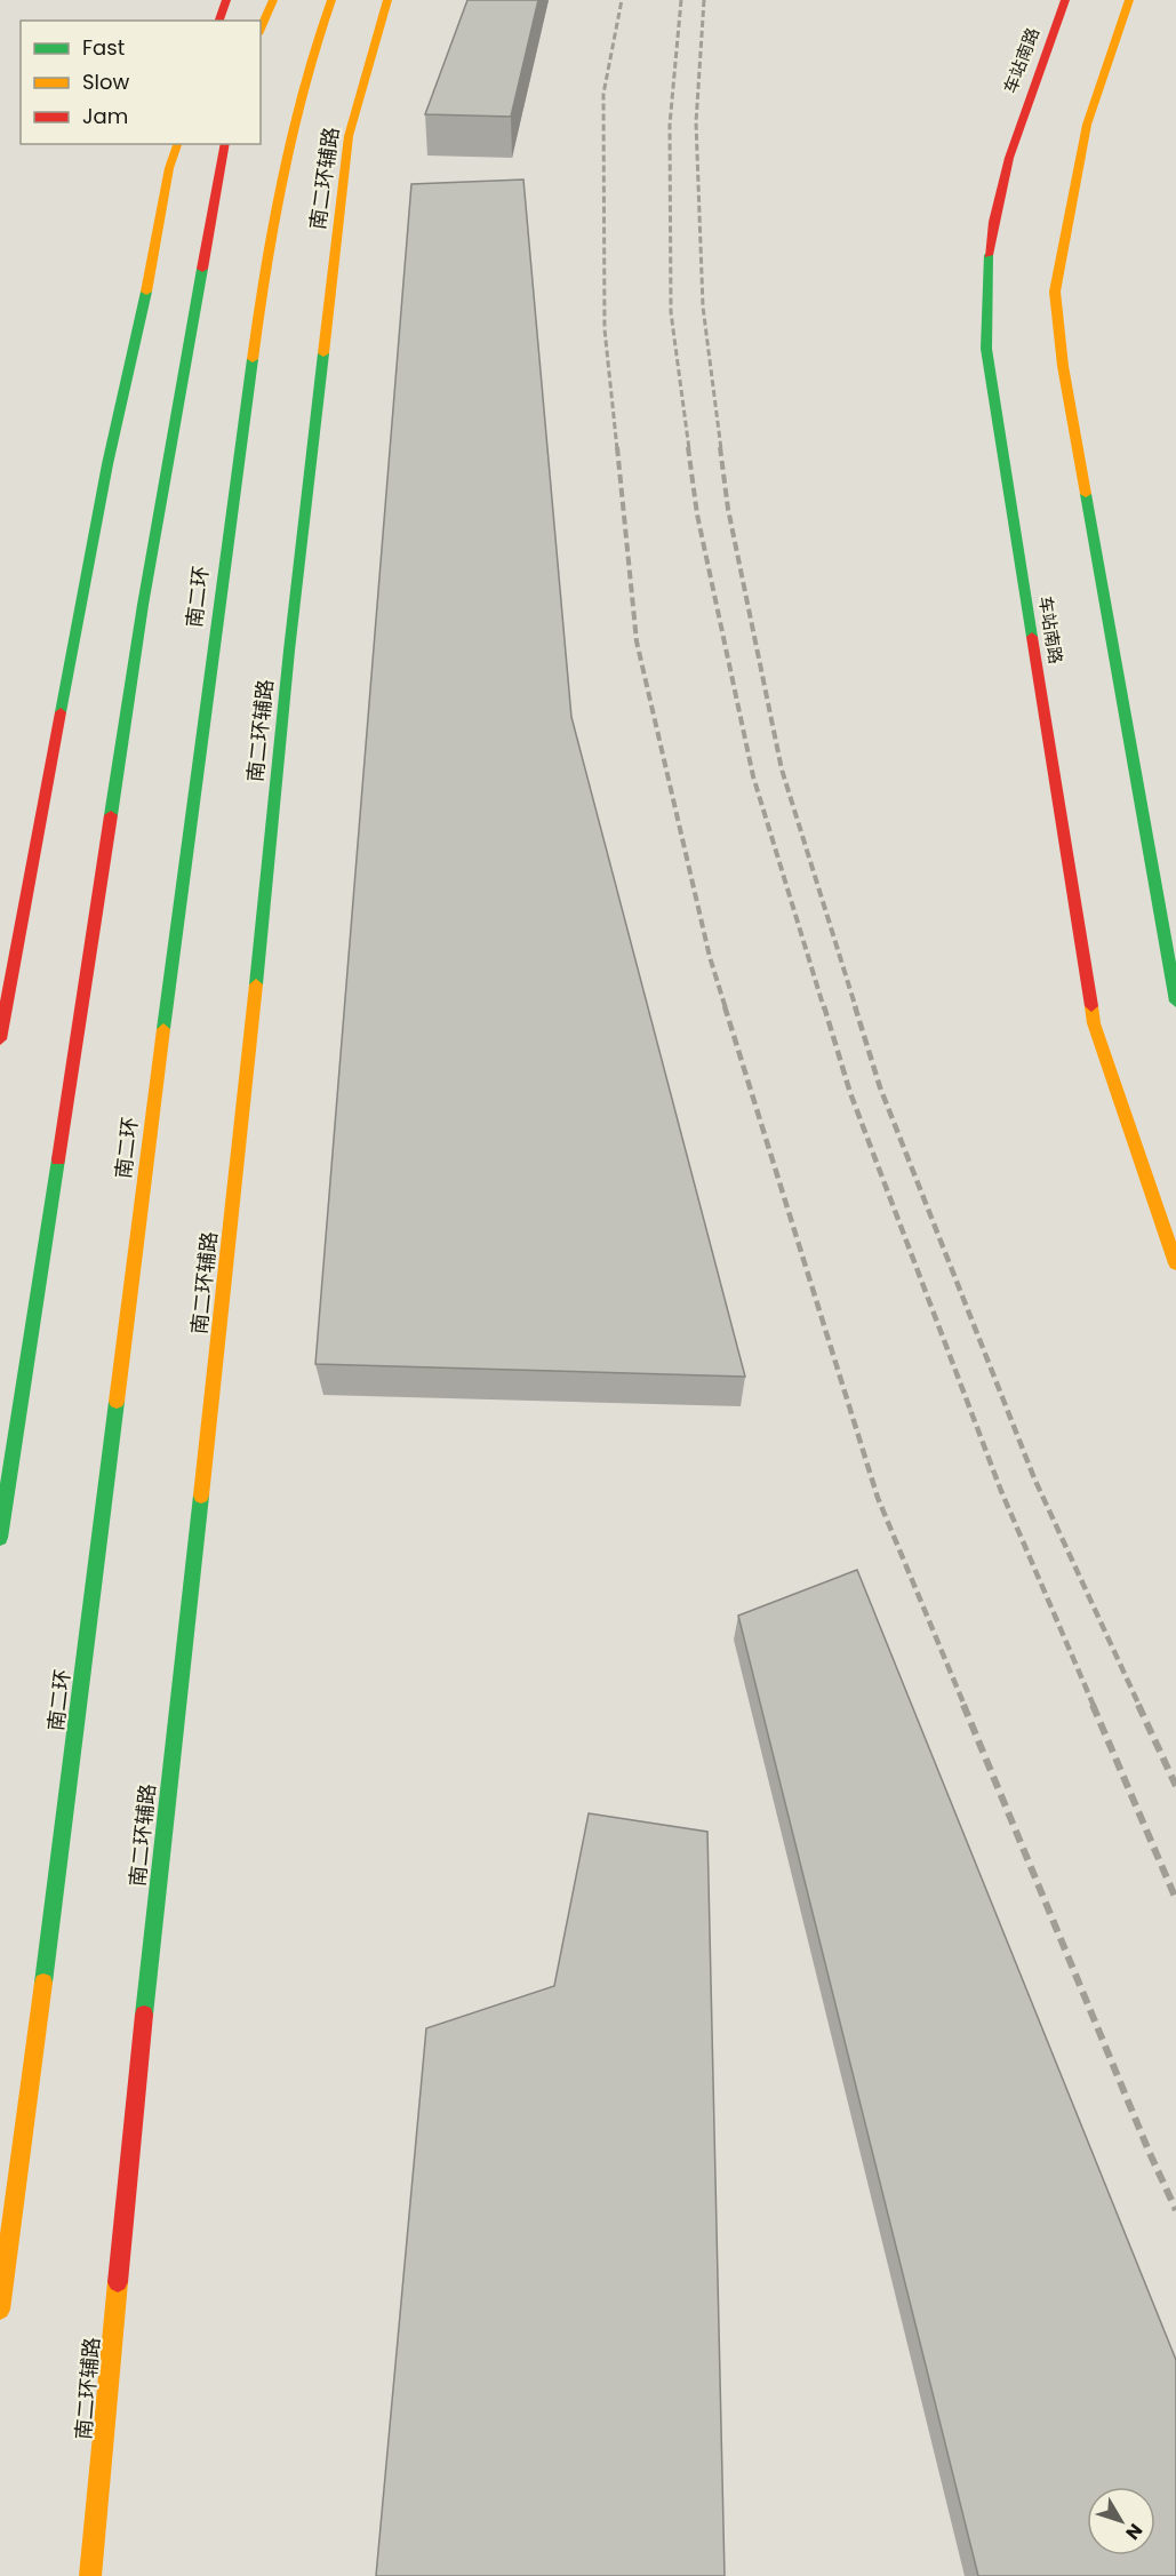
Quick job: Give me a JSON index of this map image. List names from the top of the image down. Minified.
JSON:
{"streets":{"main road":["车站南路","南二环辅路","南二环"]},"legend":["Fast","Slow","Jam"],"north":"bottom right"}
